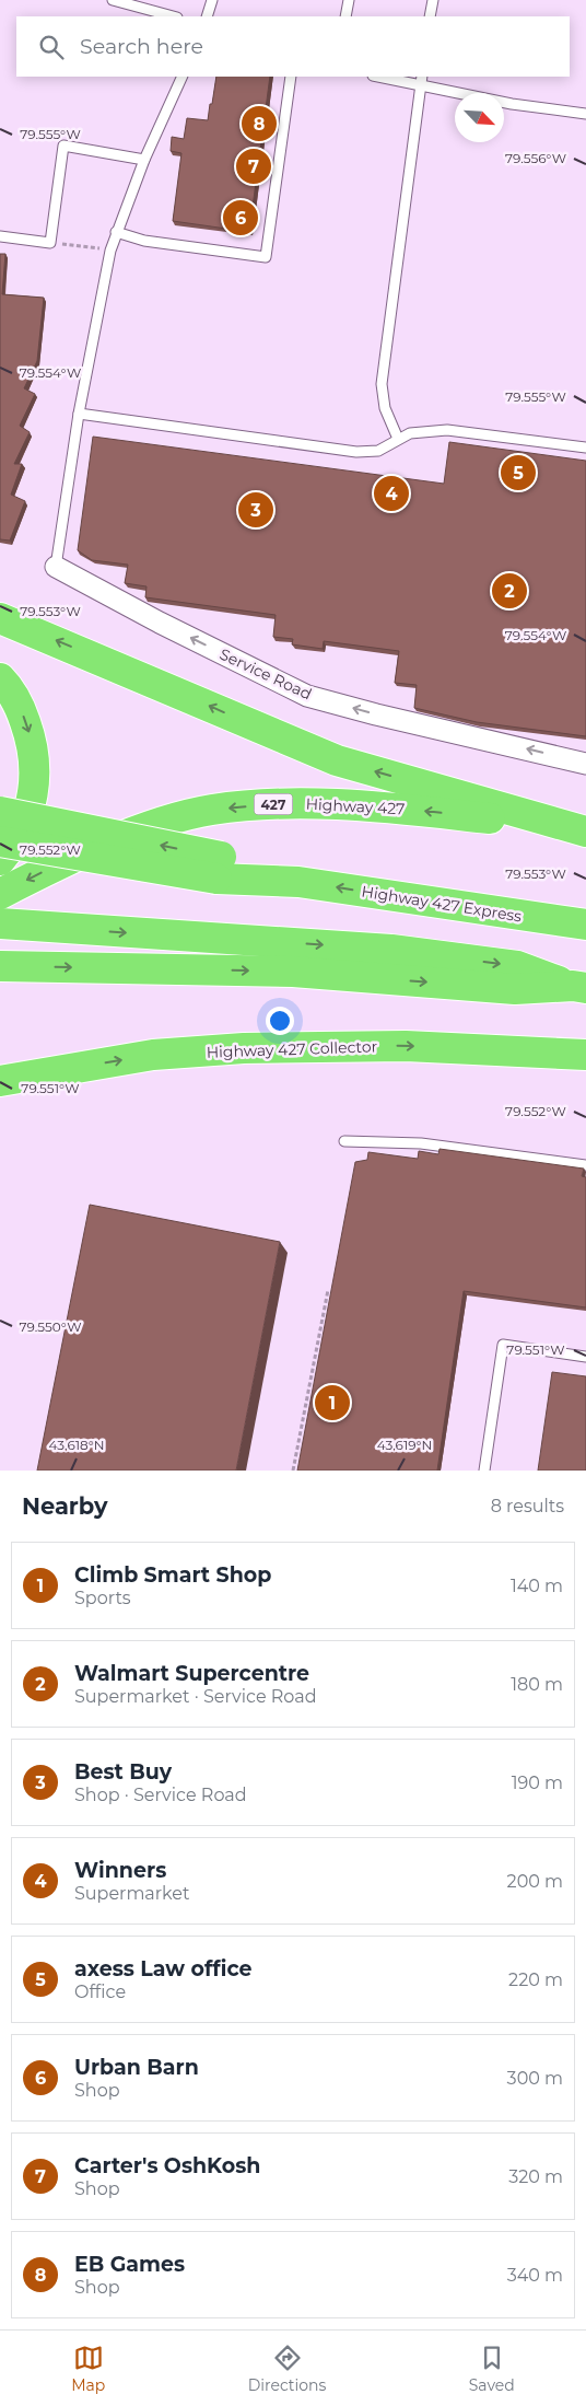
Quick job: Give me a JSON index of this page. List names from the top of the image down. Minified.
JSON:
{"streets":{"highway":["427","Highway 427","Highway 427 Express","Highway 427 Collector"],"street":["Service Road"]},"one_way":["Service Road"],"north":"bottom right","page":{"search":"Search here","pins":["8","7","6","5","4","3","2","1"],"heading":["Nearby","8 results"],"list":[{"mark":"1","name":"Climb Smart Shop","note":"Sports","value":"140 m"},{"mark":"2","name":"Walmart Supercentre","note":"Supermarket · Service Road","value":"180 m"},{"mark":"3","name":"Best Buy","note":"Shop · Service Road","value":"190 m"},{"mark":"4","name":"Winners","note":"Supermarket","value":"200 m"},{"mark":"5","name":"axess Law office","note":"Office","value":"220 m"},{"mark":"6","name":"Urban Barn","note":"Shop","value":"300 m"},{"mark":"7","name":"Carter's OshKosh","note":"Shop","value":"320 m"},{"mark":"8","name":"EB Games","note":"Shop","value":"340 m"}],"nav":["Map","Directions","Saved"]},"coordinates":["79.555°W","79.556°W","79.554°W","79.553°W","79.552°W","79.551°W","79.550°W","43.618°N","43.619°N"]}
